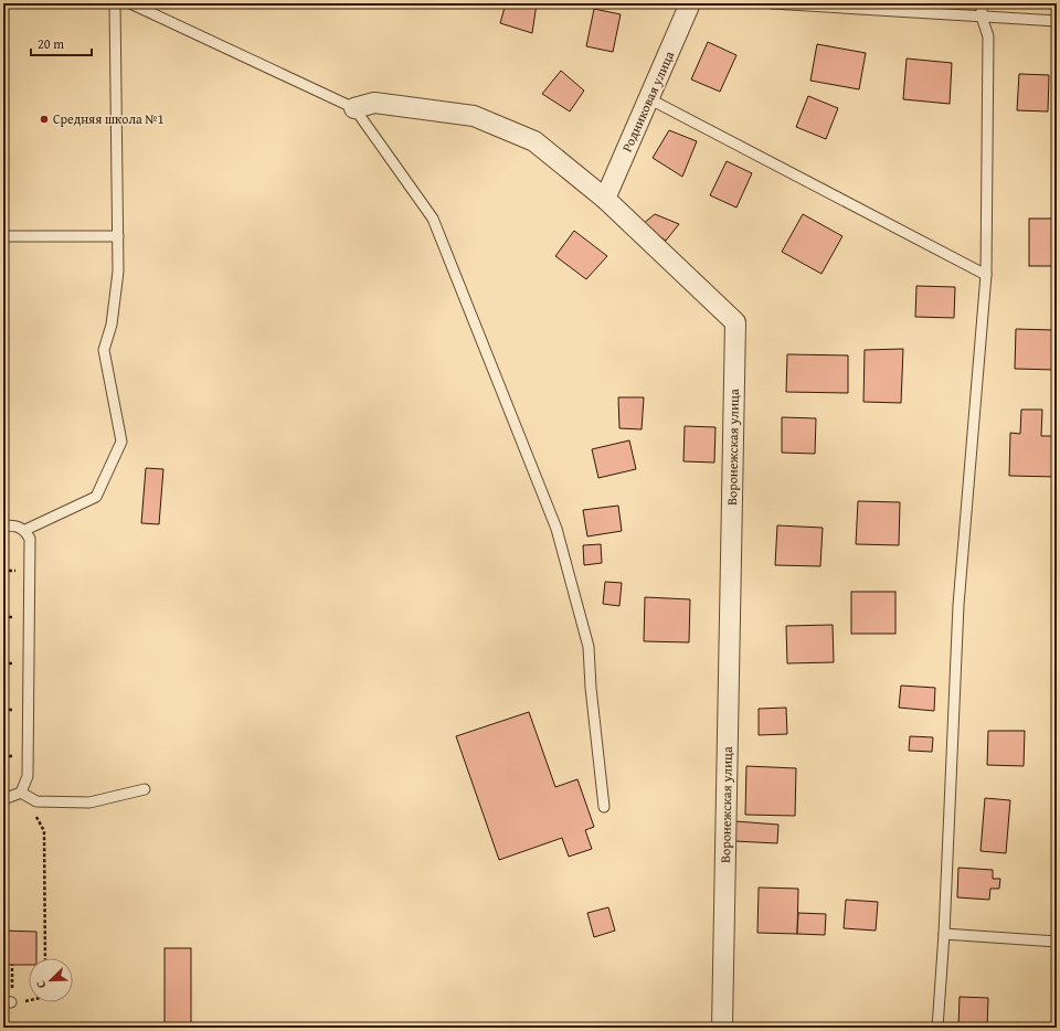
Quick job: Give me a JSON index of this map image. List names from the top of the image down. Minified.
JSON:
{"streets":{"street":["Родниковая улица","Воронежская улица"]},"crossings":[["Родниковая улица","Воронежская улица"]],"places":["Средняя школа №1"],"scale_bar":"20 m","north":"bottom left"}
